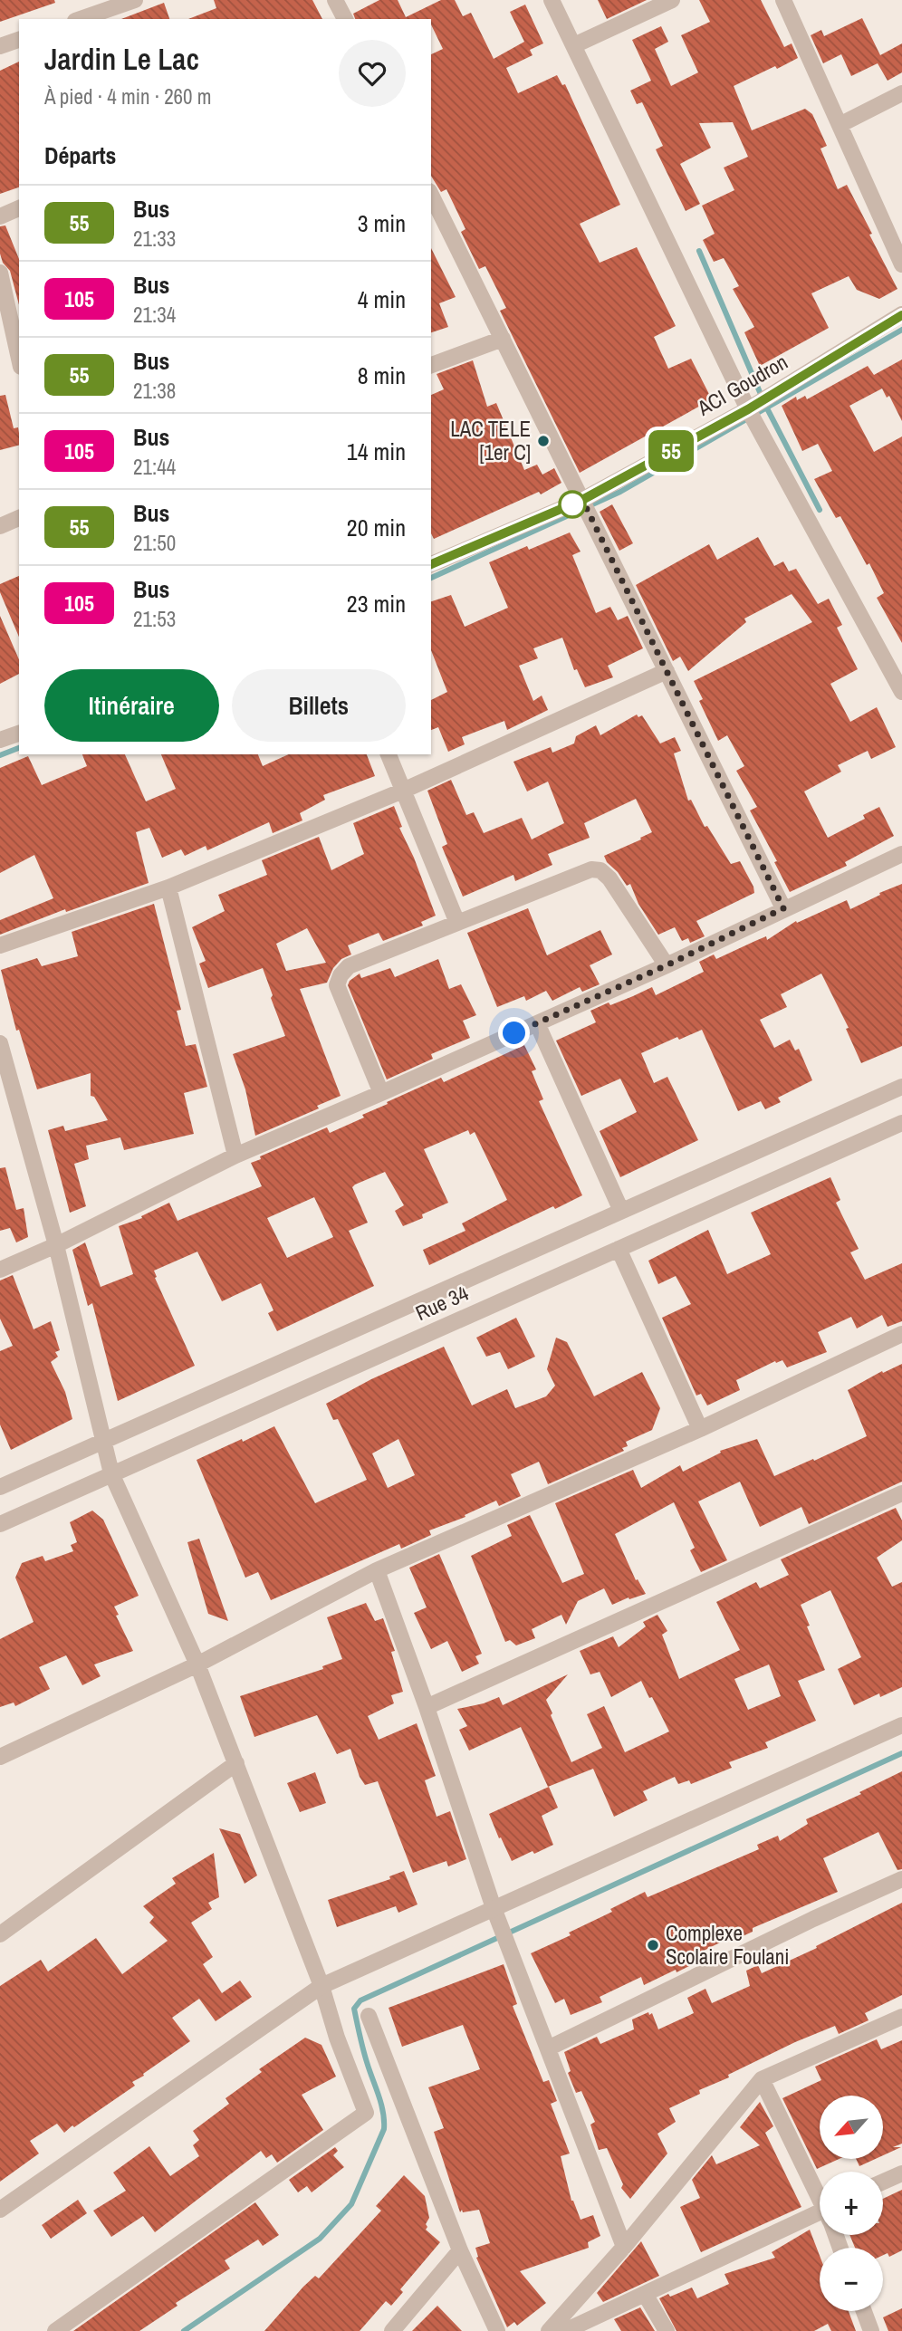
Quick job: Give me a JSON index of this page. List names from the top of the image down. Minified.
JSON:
{"streets":{"street":["ACI Goudron","Rue 34"]},"places":["LAC TELE [1er C]","Complexe Scolaire Foulani"],"lines":["bus line 55"],"north":"bottom left","page":{"on_map":"55","heading":[["Jardin Le Lac","À pied · 4 min · 260 m"],"Départs"],"list":[{"mark":"55","name":"Bus","note":"21:33","value":"3 min"},{"mark":"105","name":"Bus","note":"21:34","value":"4 min"},{"mark":"55","name":"Bus","note":"21:38","value":"8 min"},{"mark":"105","name":"Bus","note":"21:44","value":"14 min"},{"mark":"55","name":"Bus","note":"21:50","value":"20 min"},{"mark":"105","name":"Bus","note":"21:53","value":"23 min"}],"buttons":["Itinéraire","Billets"],"map_buttons":["+","−"]}}
